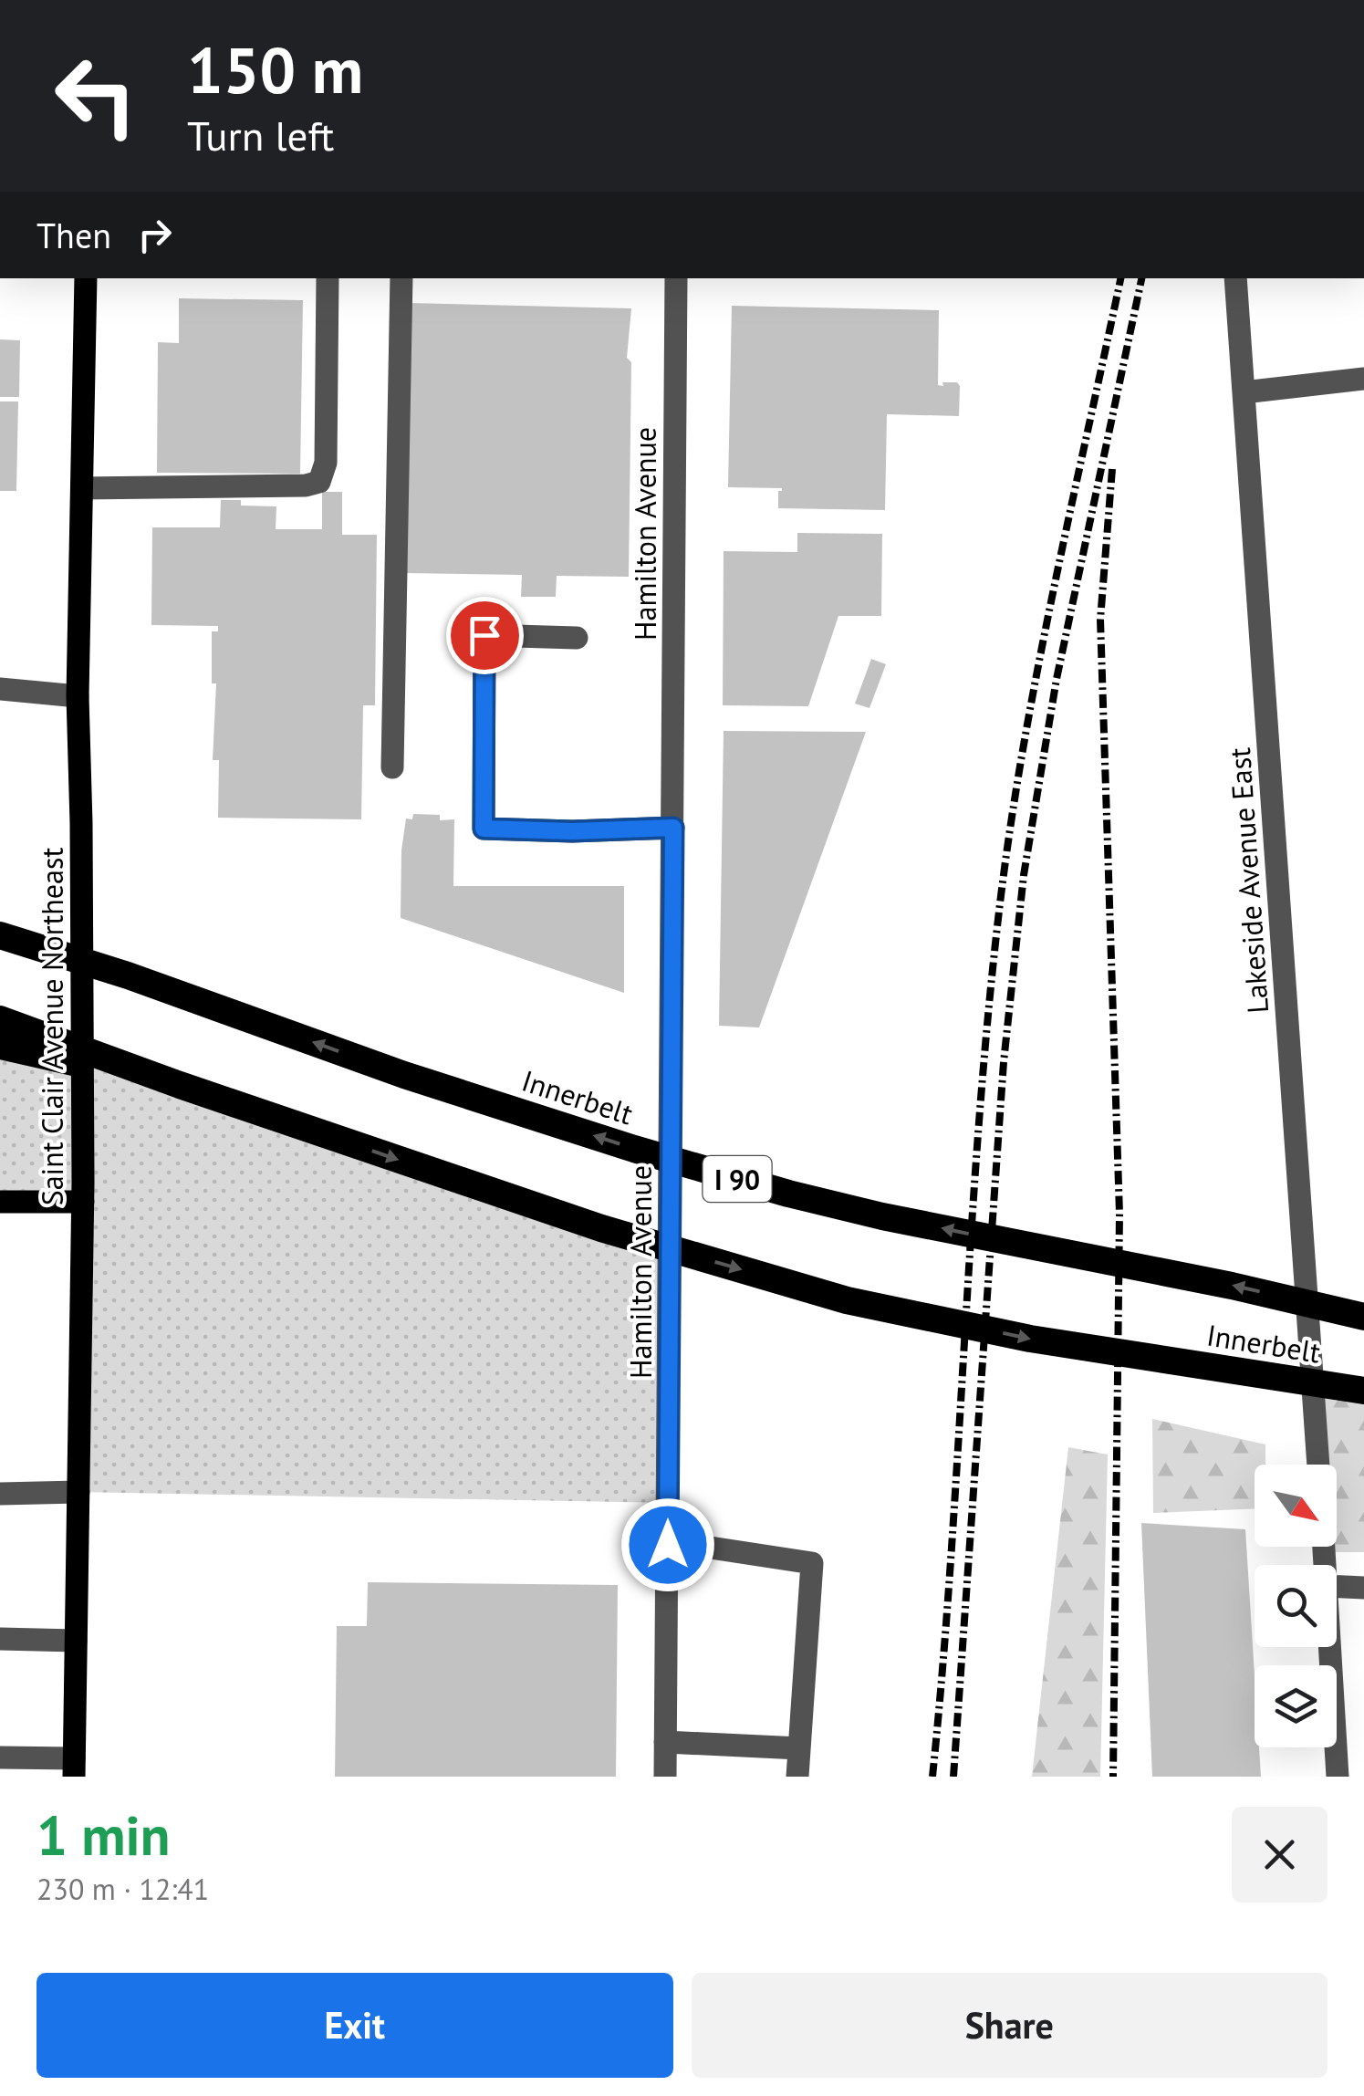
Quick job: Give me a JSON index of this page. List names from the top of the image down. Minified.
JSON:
{"streets":{"highway":["Innerbelt","I 90"],"main road":["Saint Clair Avenue Northeast"],"street":["Hamilton Avenue","Lakeside Avenue East"]},"north":"bottom right","page":{"turn":["150 m","Turn left"],"then":"Then","heading":["1 min","230 m · 12:41"],"buttons":["Exit","Share"]}}
